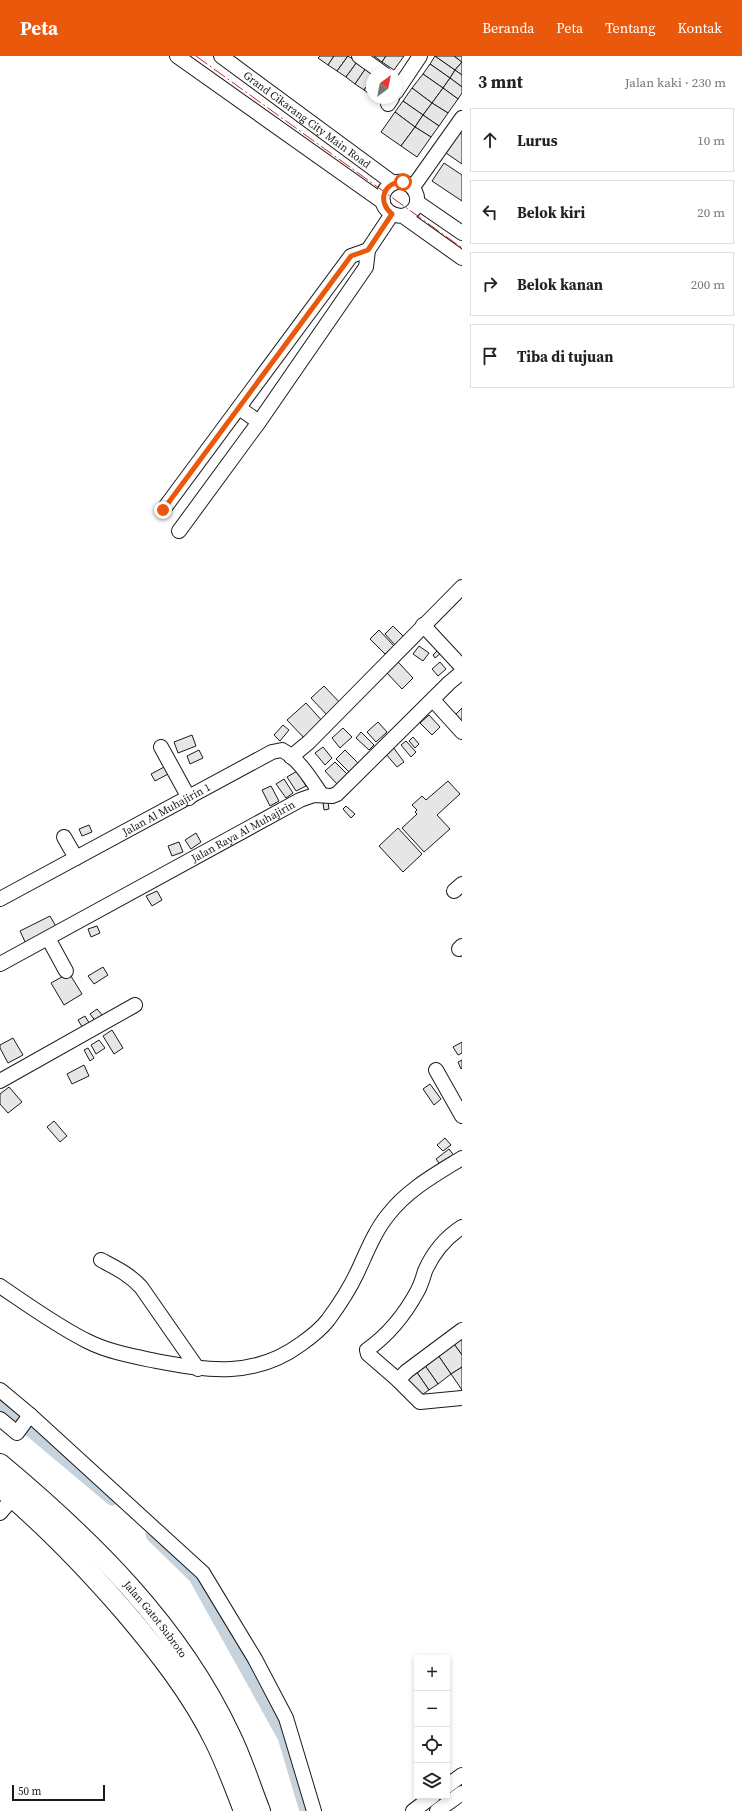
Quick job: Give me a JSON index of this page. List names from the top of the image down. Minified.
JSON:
{"streets":{"highway":["Jalan Gatot Subroto"],"street":["Grand Cikarang City Main Road","Jalan Al Muhajirin 1","Jalan Raya Al Muhajirin"]},"crossings":[["Jalan Al Muhajirin 1","Jalan Raya Al Muhajirin"]],"scale_bar":"50 m","north":"top right","page":{"header":"Peta","nav":["Beranda","Peta","Tentang","Kontak"],"heading":["3 mnt","Jalan kaki · 230 m"],"list":[["Lurus","10 m"],["Belok kiri","20 m"],["Belok kanan","200 m"],"Tiba di tujuan"],"map_buttons":["+","−"],"scale":"50 m"}}
